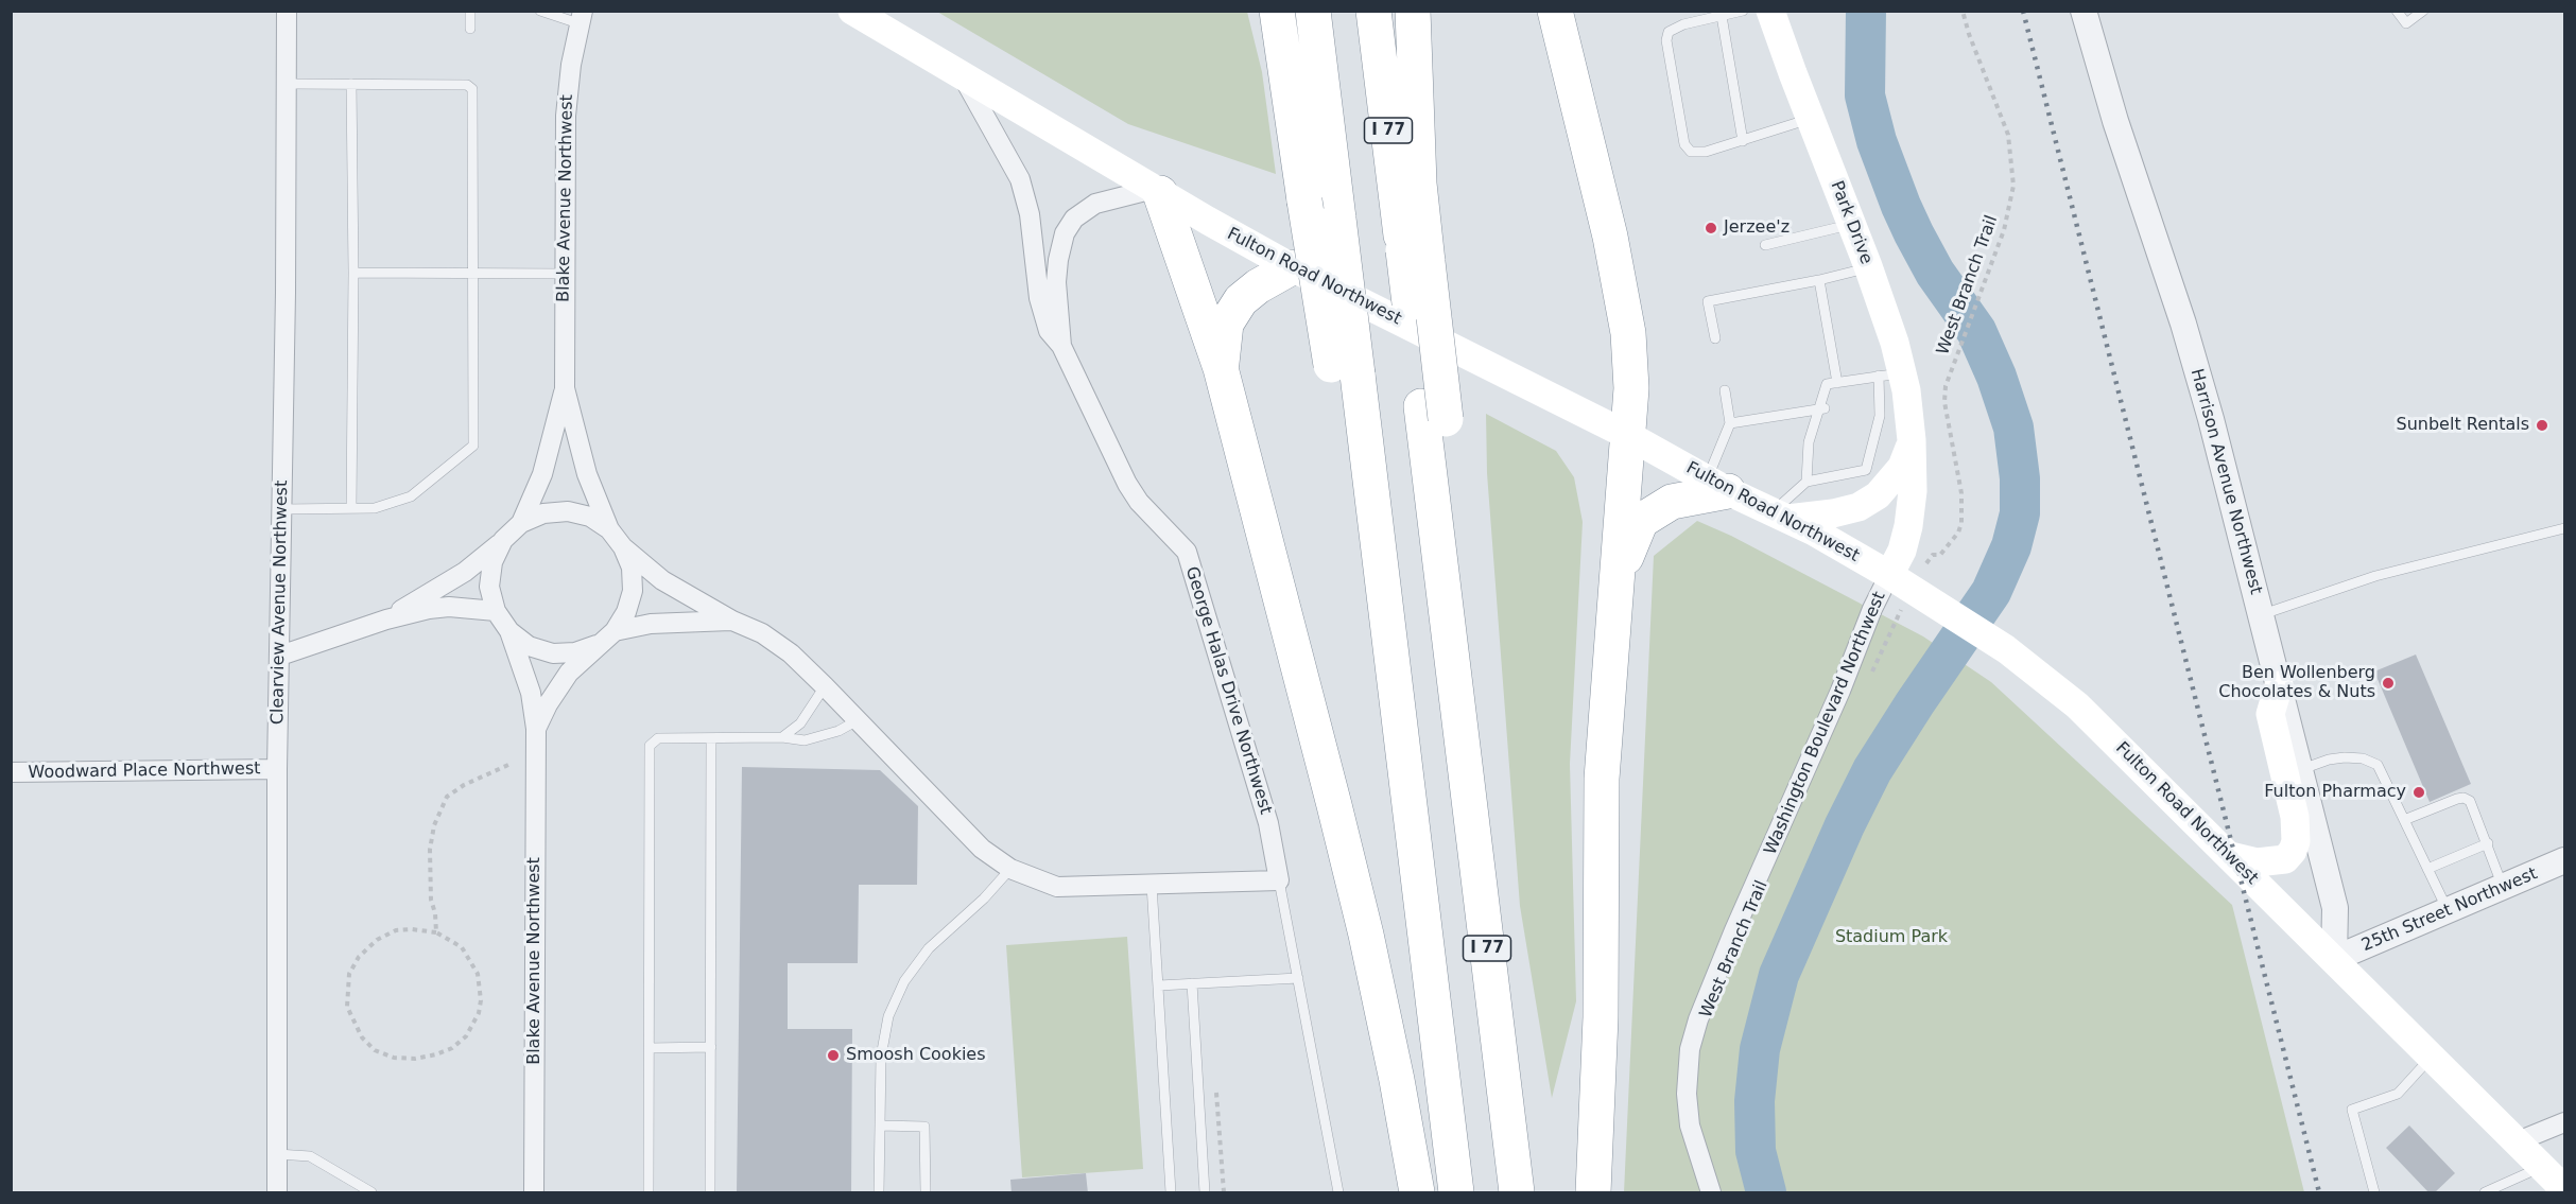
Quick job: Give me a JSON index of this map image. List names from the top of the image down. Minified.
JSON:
{"streets":{"highway":["I 77"],"main road":["Park Drive","Fulton Road Northwest"],"street":["Blake Avenue Northwest","Harrison Avenue Northwest","Clearview Avenue Northwest","George Halas Drive Northwest","Washington Boulevard Northwest","Woodward Place Northwest","25th Street Northwest"],"path":["West Branch Trail"]},"crossings":[["Park Drive","Fulton Road Northwest"],["Park Drive","Washington Boulevard Northwest"],["Fulton Road Northwest","Harrison Avenue Northwest"],["Fulton Road Northwest","George Halas Drive Northwest"],["Fulton Road Northwest","Washington Boulevard Northwest"],["Fulton Road Northwest","25th Street Northwest"],["Harrison Avenue Northwest","25th Street Northwest"],["Clearview Avenue Northwest","Woodward Place Northwest"]],"parks":["Stadium Park"],"places":["Jerzee'z","Sunbelt Rentals","Ben Wollenberg Chocolates & Nuts","Fulton Pharmacy","Smoosh Cookies"]}
